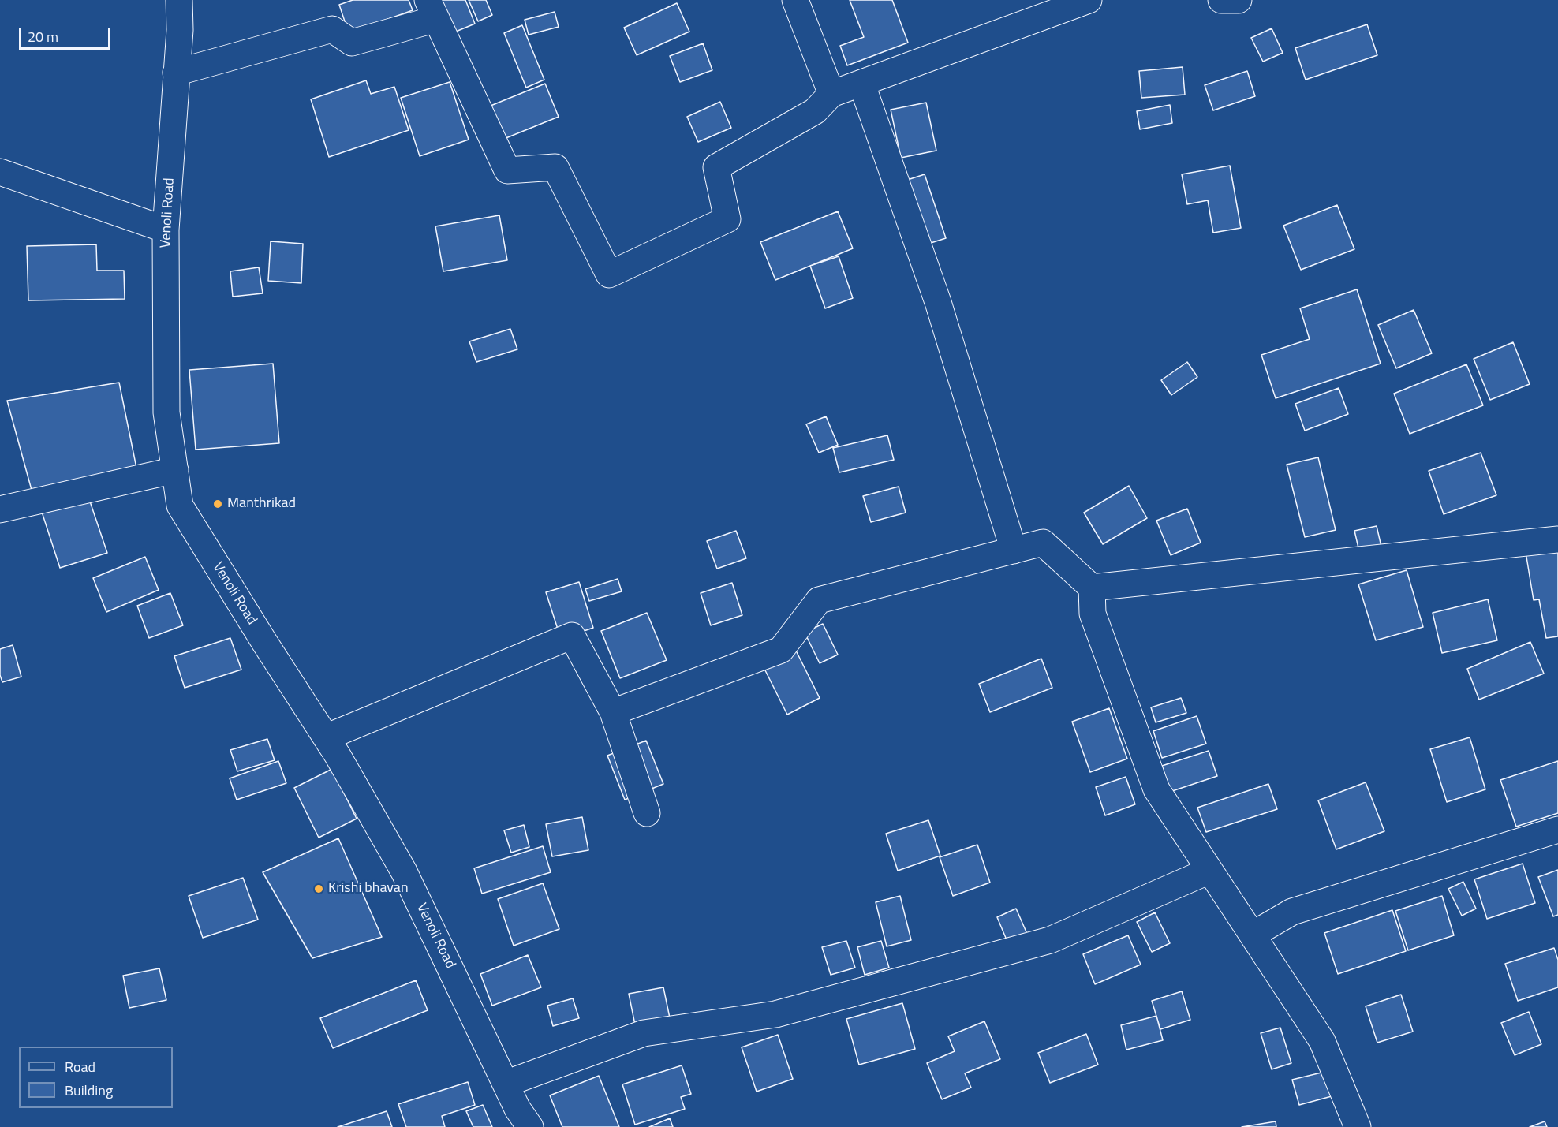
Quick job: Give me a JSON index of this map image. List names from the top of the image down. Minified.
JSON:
{"streets":{"street":["Venoli Road"]},"places":["Manthrikad","Krishi bhavan"],"legend":["Road","Building"],"scale_bar":"20 m"}
